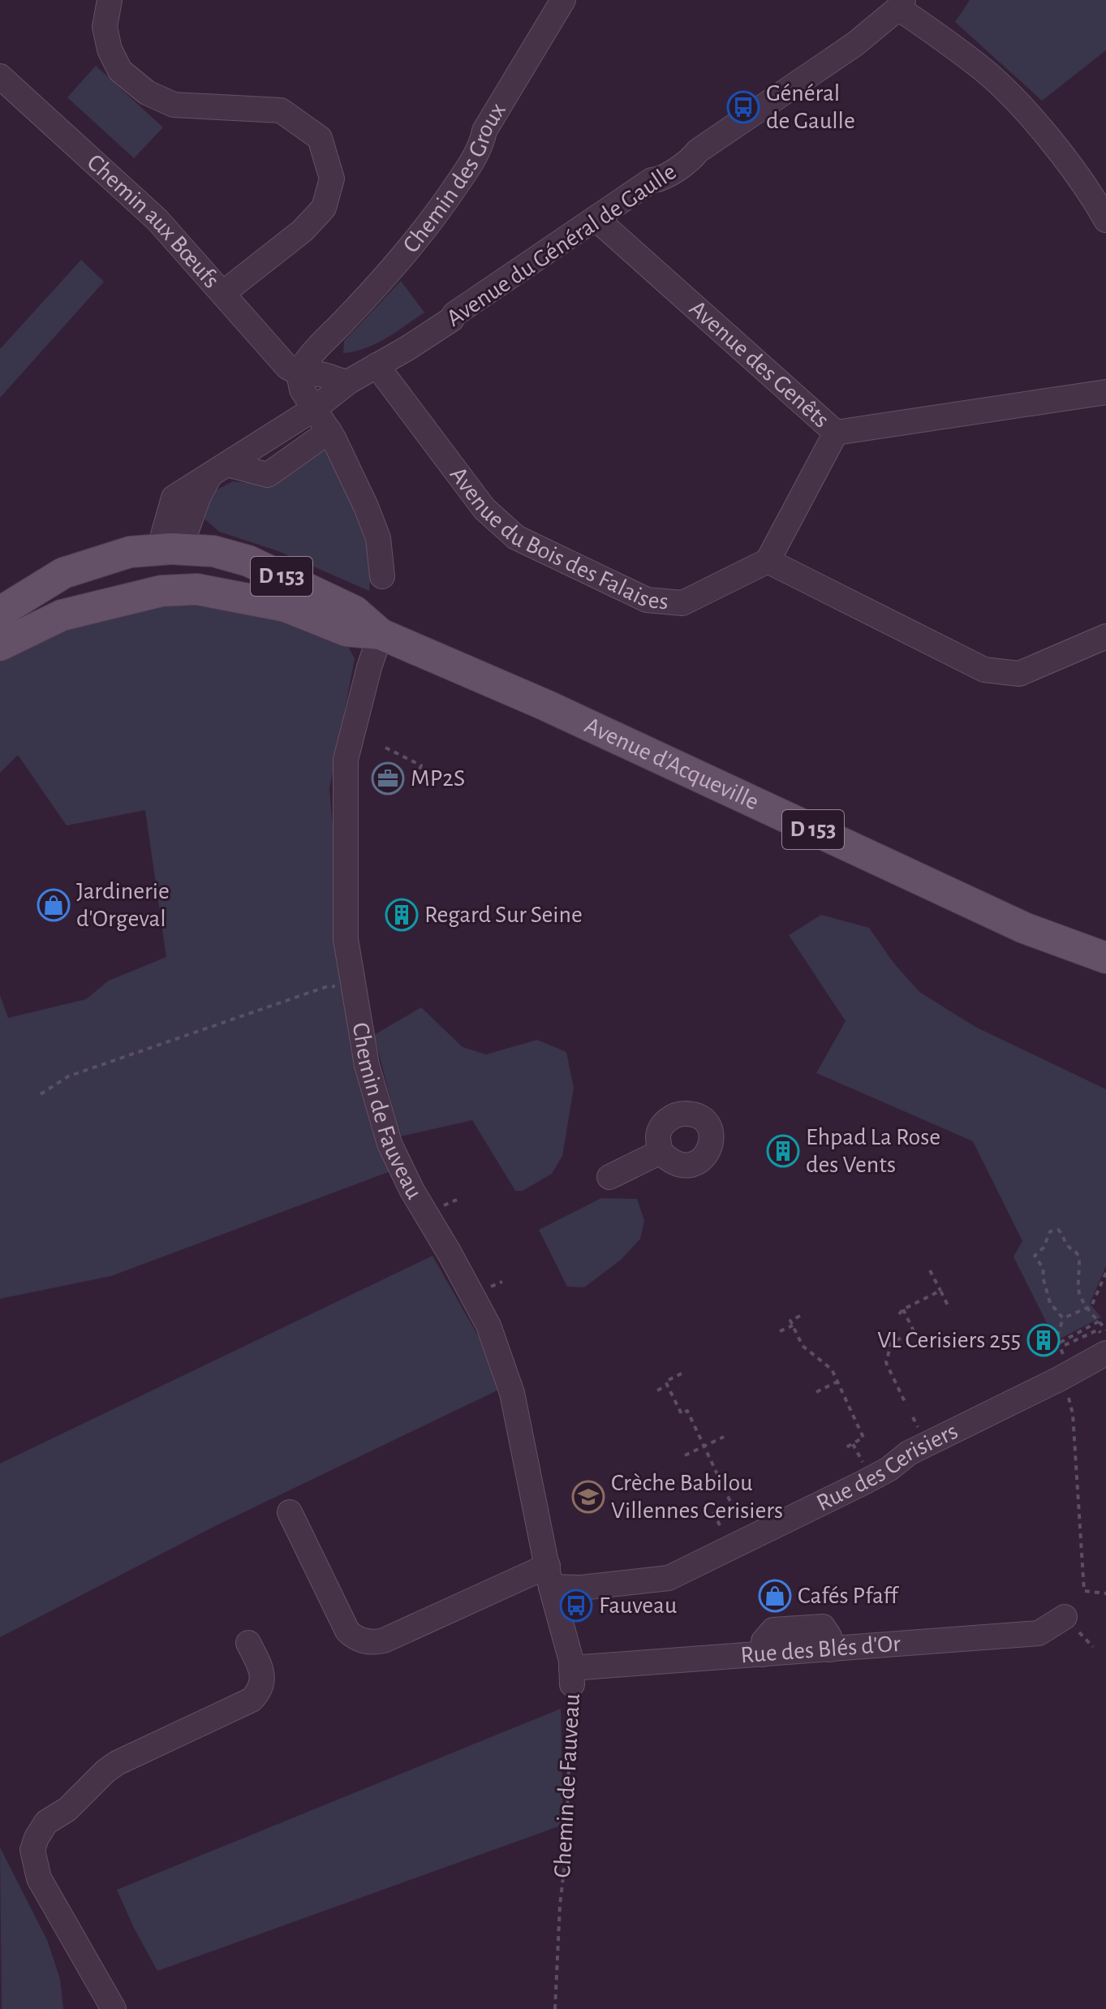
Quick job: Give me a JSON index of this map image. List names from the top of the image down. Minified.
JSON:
{"streets":{"main road":["D 153","Avenue d'Acqueville"],"street":["Chemin des Groux","Chemin aux Bœufs","Avenue du Général de Gaulle","Avenue des Genêts","Avenue du Bois des Falaises","Chemin de Fauveau","Rue des Cerisiers","Rue des Blés d'Or"]},"crossings":[["Chemin des Groux","Chemin aux Bœufs"],["Chemin aux Bœufs","Avenue du Général de Gaulle"],["Avenue du Général de Gaulle","Avenue des Genêts"],["Avenue du Général de Gaulle","Avenue du Bois des Falaises"],["D 153","Avenue d'Acqueville"],["D 153","Chemin de Fauveau"],["Avenue d'Acqueville","Chemin de Fauveau"],["Chemin de Fauveau","Rue des Cerisiers"],["Chemin de Fauveau","Rue des Blés d'Or"]],"places":{"bus stop":["Général de Gaulle","Fauveau"],"office":["MP2S"],"shop":["Jardinerie d'Orgeval","Cafés Pfaff"],"building":["Regard Sur Seine","Ehpad La Rose des Vents","VL Cerisiers 255"],"school or university":["Crèche Babilou Villennes Cerisiers"]}}
